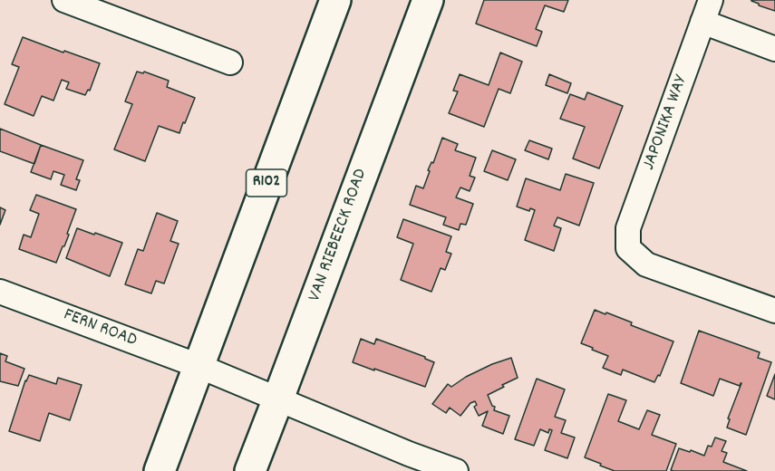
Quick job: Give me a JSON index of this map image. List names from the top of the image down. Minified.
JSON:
{"streets":{"main road":["R102","VAN RIEBEECK ROAD"],"street":["JAPONIKA WAY","FERN ROAD"]},"crossings":[["R102","FERN ROAD"],["VAN RIEBEECK ROAD","FERN ROAD"]]}
